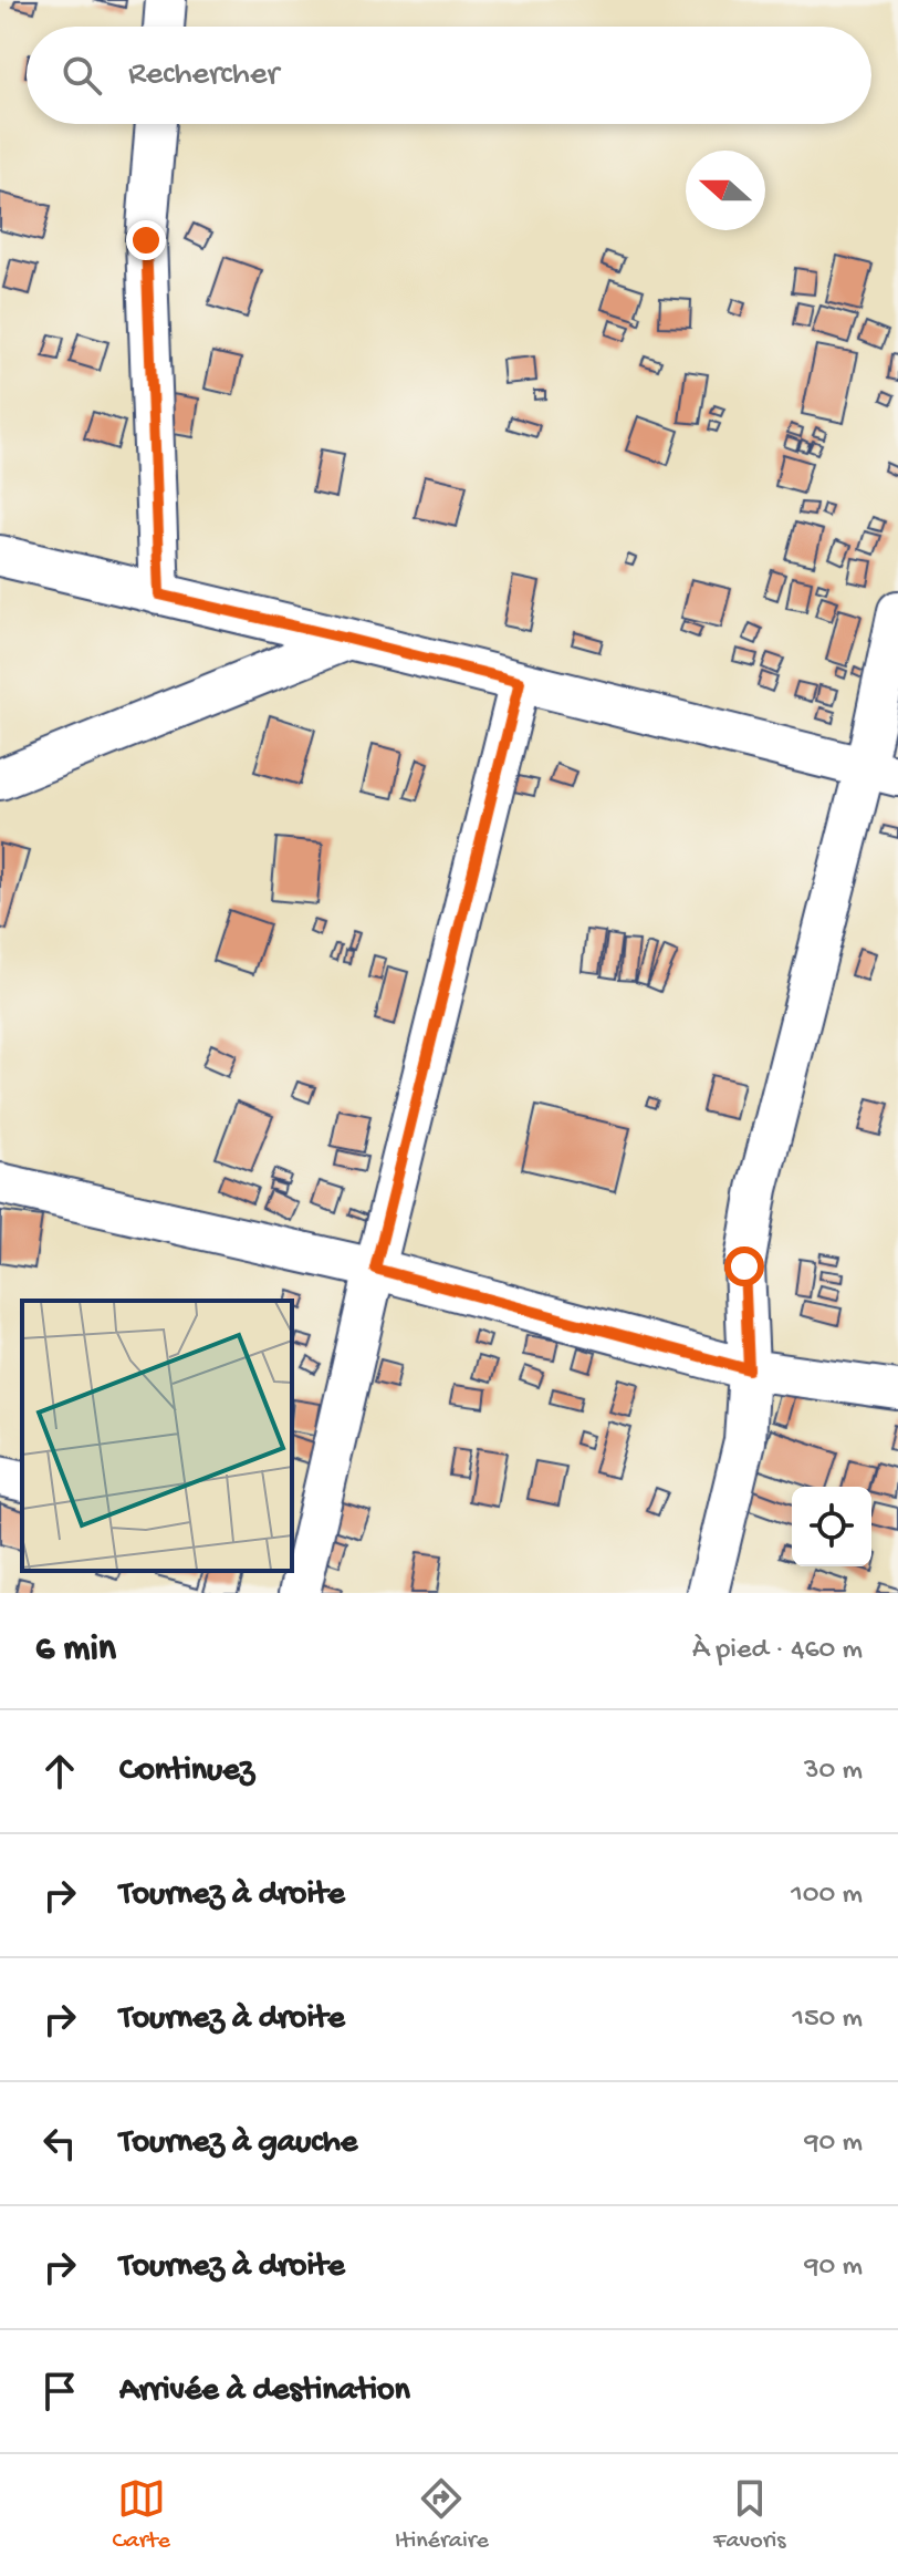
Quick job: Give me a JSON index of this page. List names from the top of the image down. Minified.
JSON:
{"north":"left","page":{"search":"Rechercher","heading":["6 min","À pied · 460 m"],"list":[["Continuez","30 m"],["Tournez à droite","100 m"],["Tournez à droite","150 m"],["Tournez à gauche","90 m"],["Tournez à droite","90 m"],"Arrivée à destination"],"nav":["Carte","Itinéraire","Favoris"]}}
